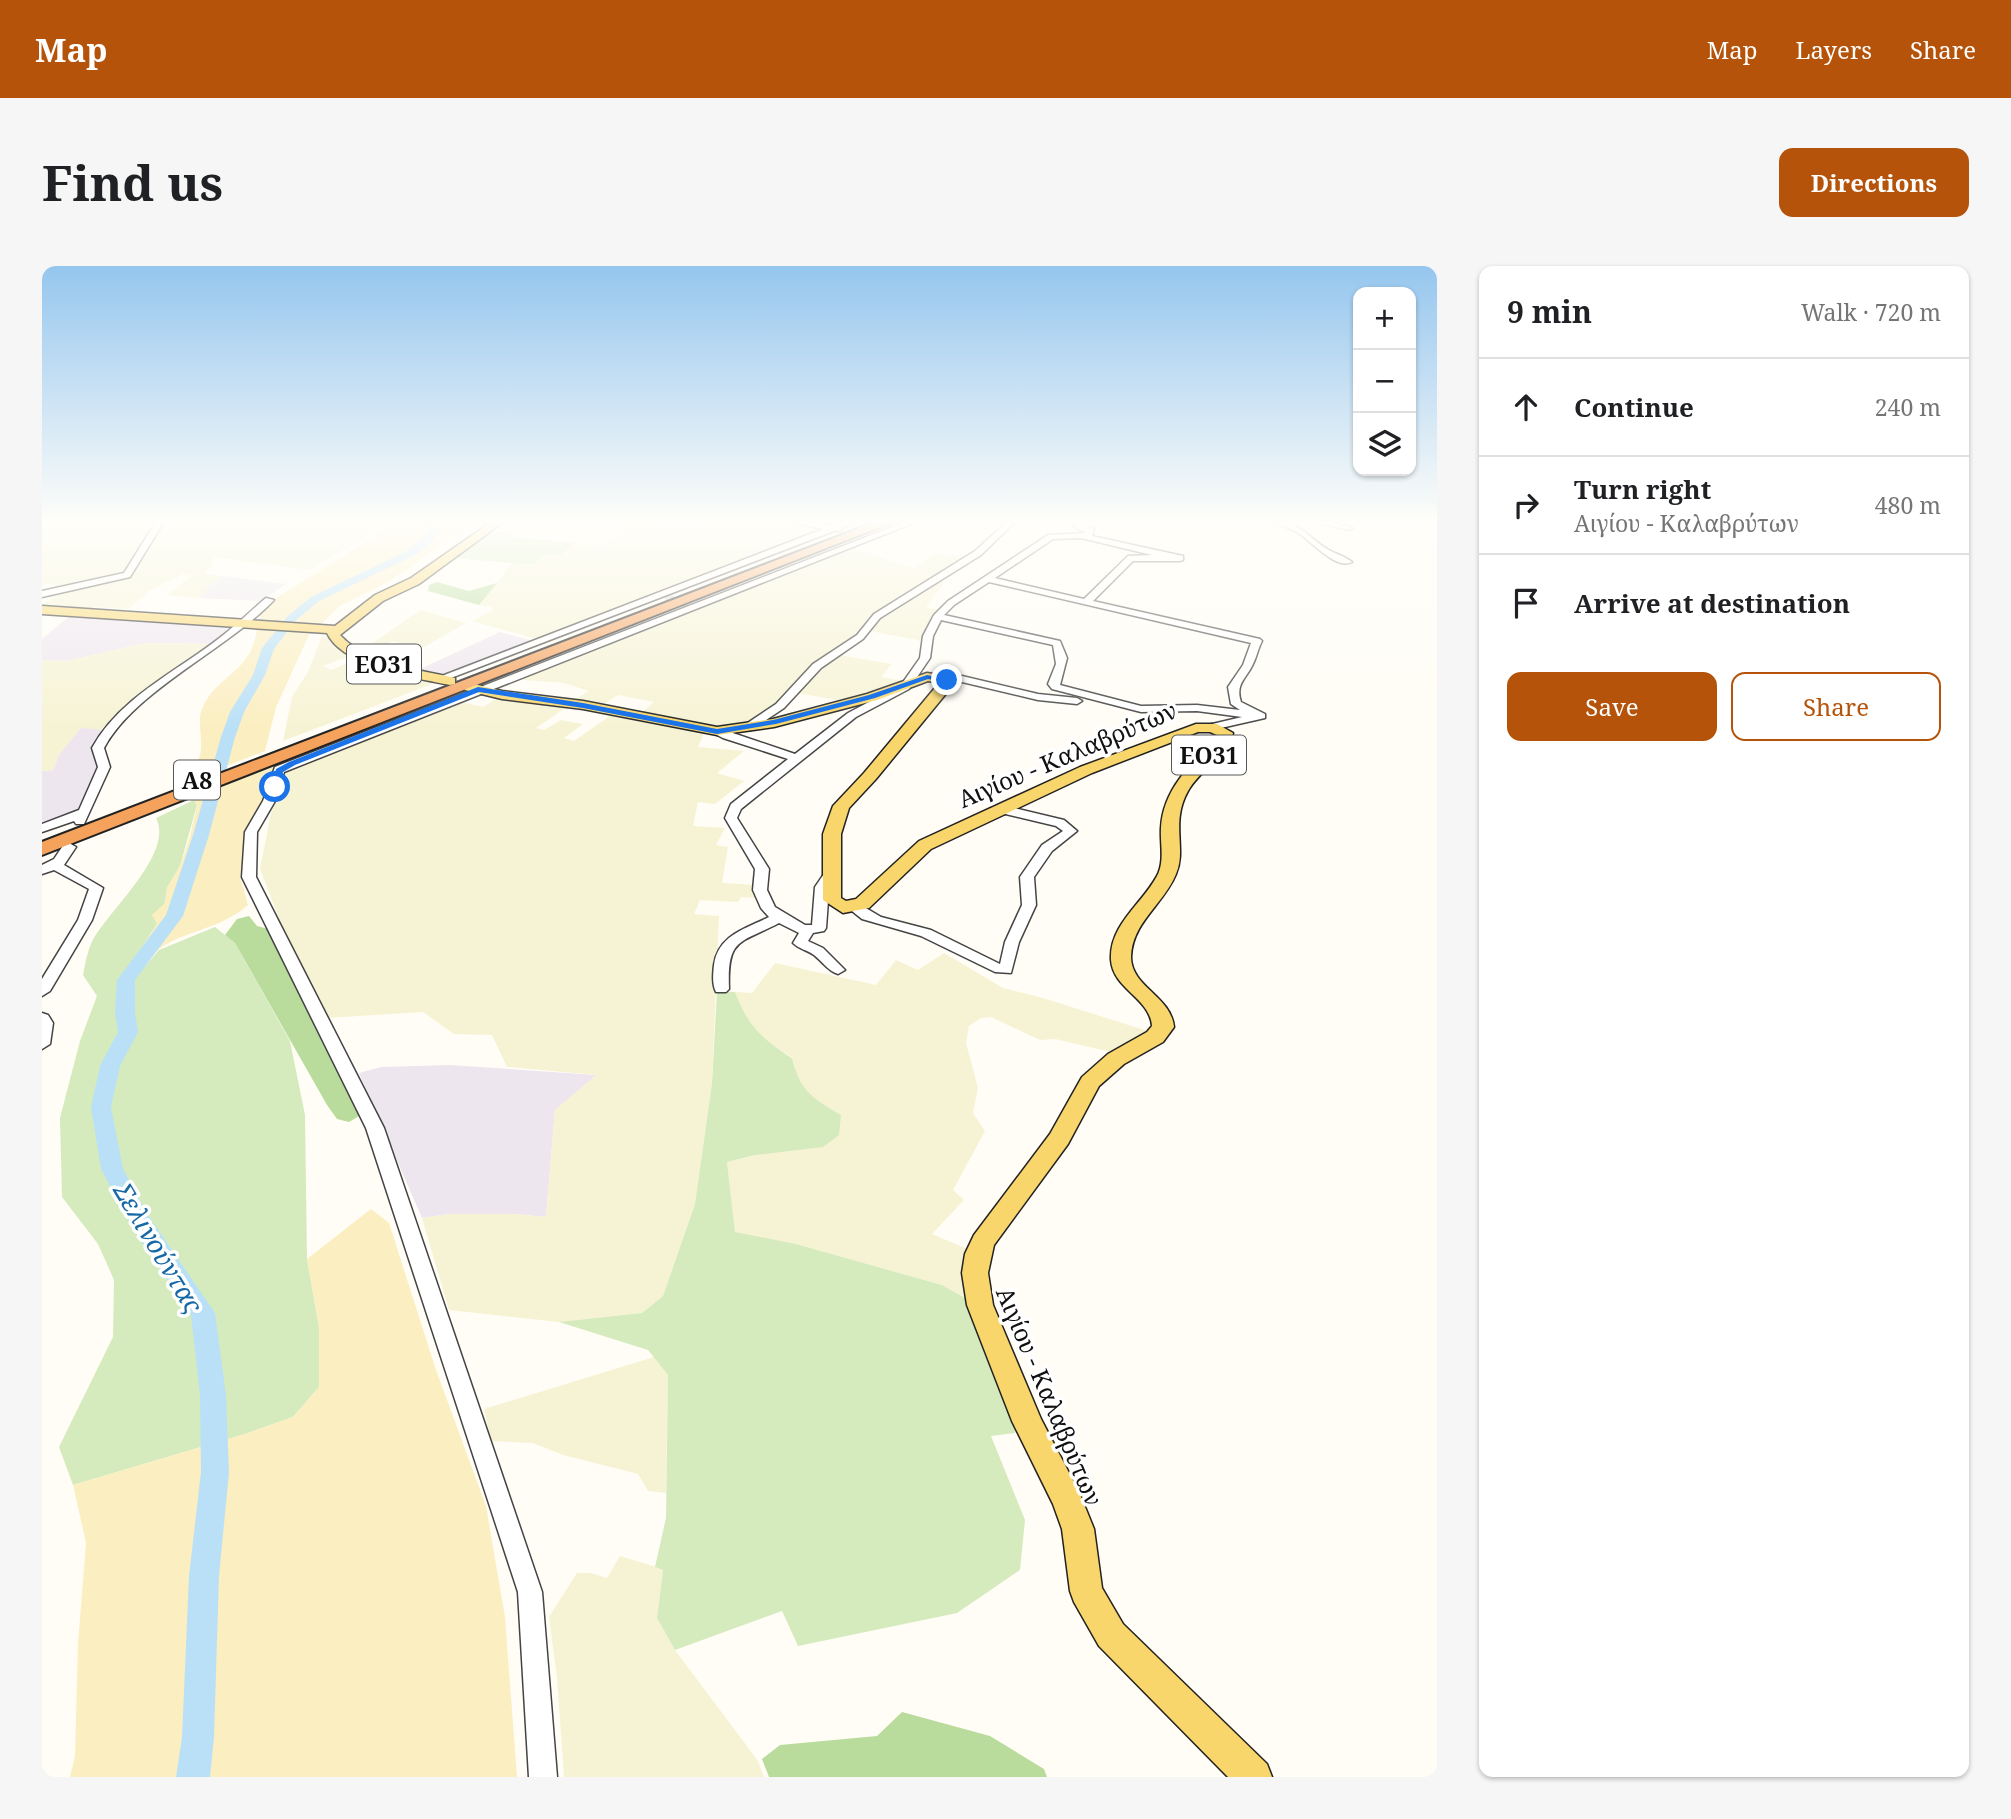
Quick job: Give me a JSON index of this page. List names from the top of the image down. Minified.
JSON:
{"streets":{"highway":["Α8"],"main road":["ΕΟ31","Αιγίου - Καλαβρύτων"]},"water":["Σελινούντας"],"page":{"header":"Map","nav":["Map","Layers","Share"],"buttons":["Directions",["Save","Share"]],"title":"Find us","heading":["9 min","Walk · 720 m"],"map_buttons":["+","−"],"list":[["Continue","240 m"],["Turn right","Αιγίου - Καλαβρύτων","480 m"],"Arrive at destination"]}}
